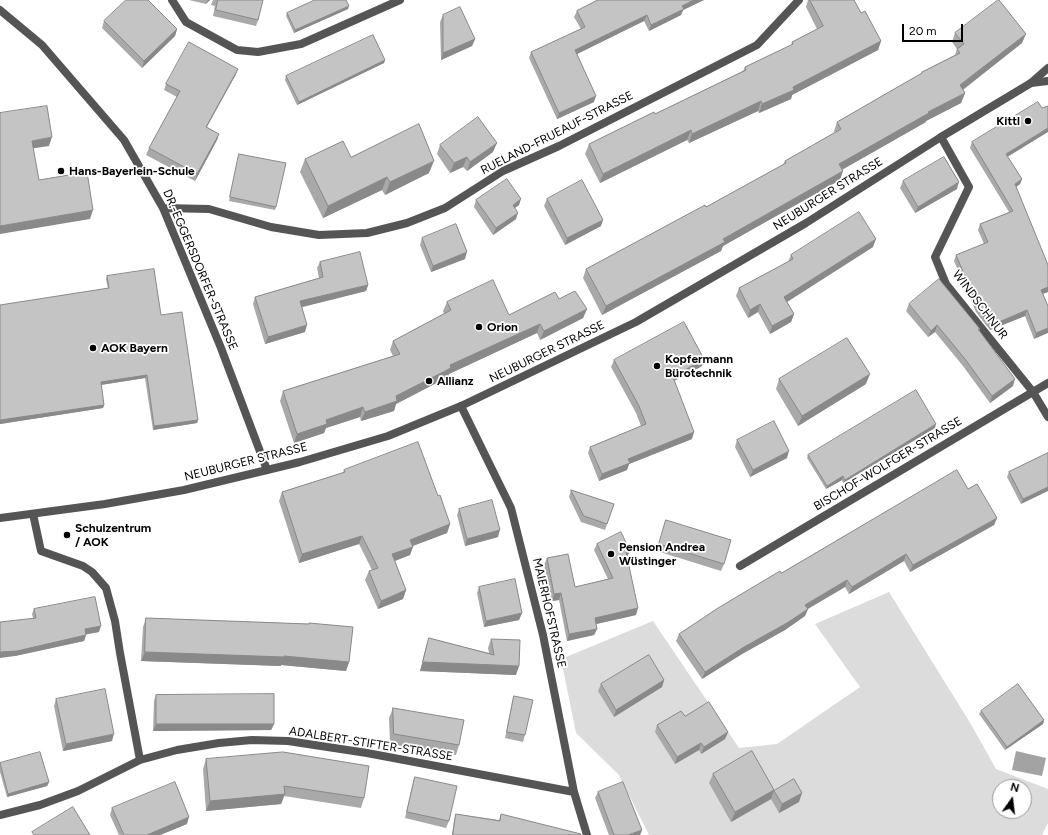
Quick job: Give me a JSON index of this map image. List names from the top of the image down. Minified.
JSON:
{"streets":{"street":["RUELAND-FRUEAUF-STRASSE","NEUBURGER STRASSE","DR.-EGGERSDORFER-STRASSE","WINDSCHNUR","BISCHOF-WOLFGER-STRASSE","MAIERHOFSTRASSE","ADALBERT-STIFTER-STRASSE"]},"crossings":[["RUELAND-FRUEAUF-STRASSE","DR.-EGGERSDORFER-STRASSE"],["NEUBURGER STRASSE","DR.-EGGERSDORFER-STRASSE"],["NEUBURGER STRASSE","WINDSCHNUR"],["NEUBURGER STRASSE","MAIERHOFSTRASSE"],["WINDSCHNUR","BISCHOF-WOLFGER-STRASSE"],["MAIERHOFSTRASSE","ADALBERT-STIFTER-STRASSE"]],"places":["Kittl","Hans-Bayerlein-Schule","Orion","AOK Bayern","Kopfermann Bürotechnik","Allianz","Schulzentrum / AOK","Pension Andrea Wüstinger"],"scale_bar":"20 m","north":"top"}
